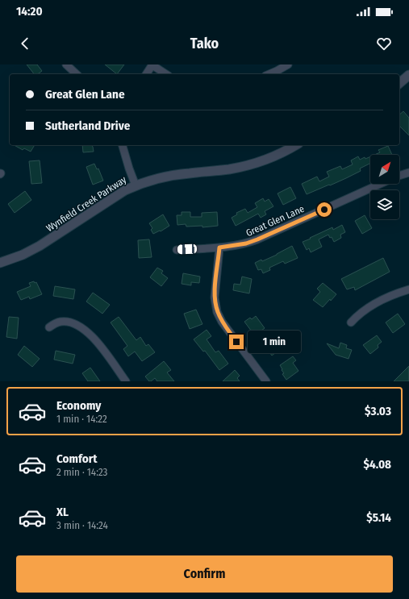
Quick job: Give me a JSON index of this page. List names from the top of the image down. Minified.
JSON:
{"streets":{"street":["Wynfield Creek Parkway","Great Glen Lane"]},"north":"top right","page":{"status":"14:20","header":"Tako","banner":["Great Glen Lane","Sutherland Drive"],"bubble":"1 min","list":[{"name":"Economy","note":"1 min · 14:22","value":"$3.03"},{"name":"Comfort","note":"2 min · 14:23","value":"$4.08"},{"name":"XL","note":"3 min · 14:24","value":"$5.14"}],"buttons":"Confirm"}}
